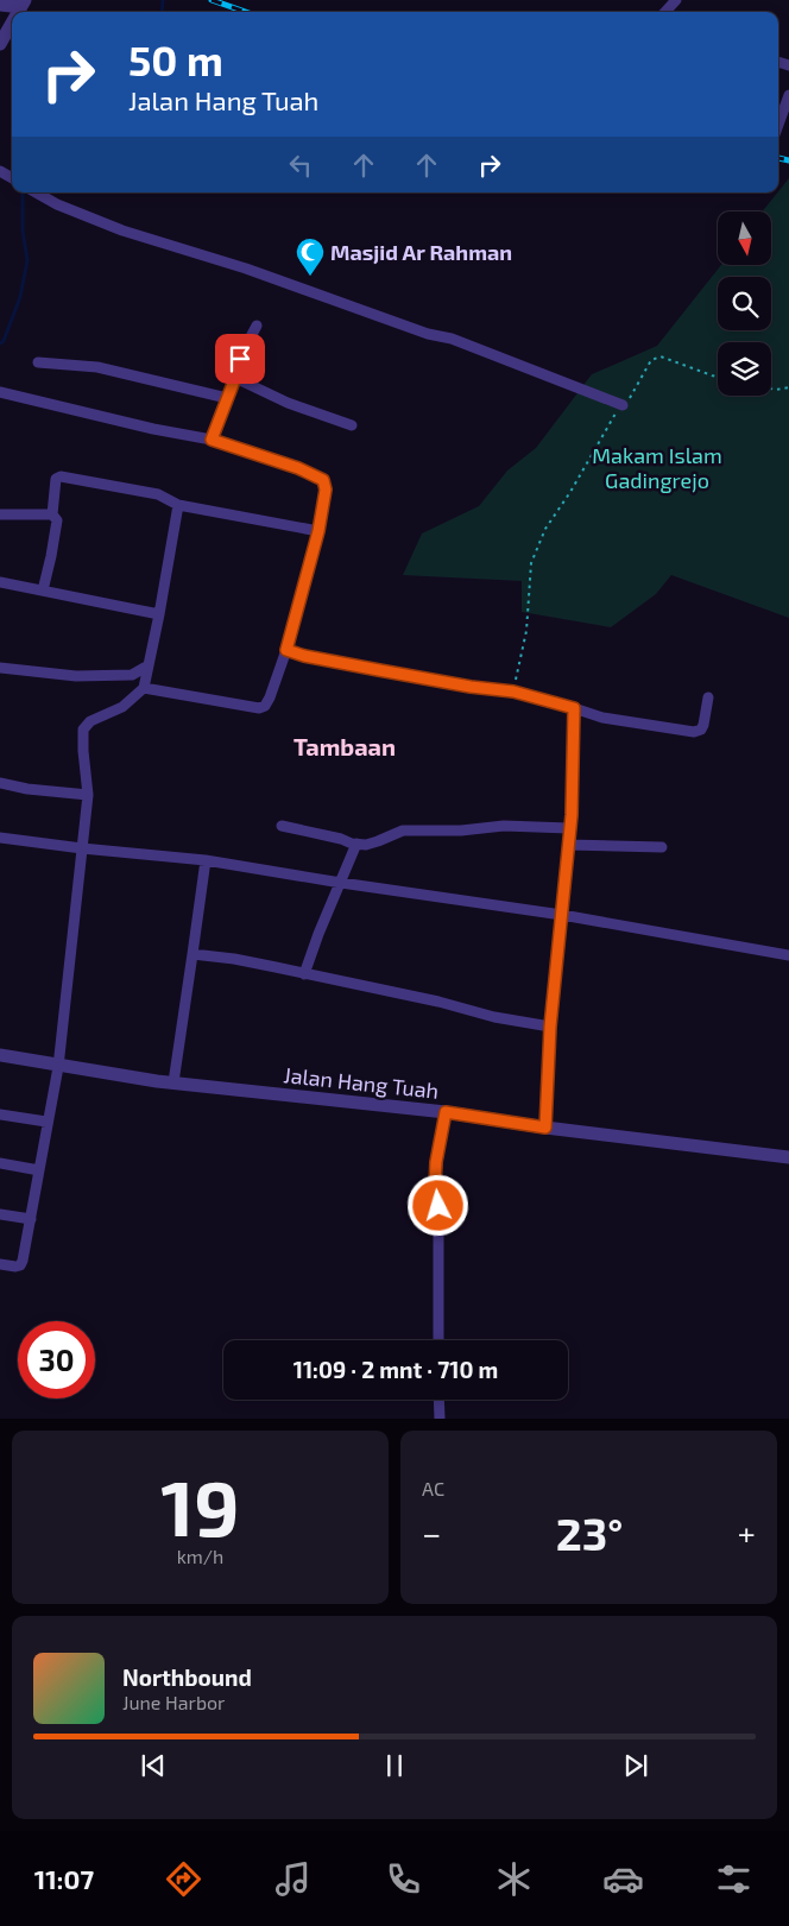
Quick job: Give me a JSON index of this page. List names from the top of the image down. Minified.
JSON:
{"streets":{"street":["Jalan Hang Tuah"]},"districts":["Tambaan"],"parks":["Makam Islam Gadingrejo"],"places":{"mosque":["Masjid Ar Rahman"]},"north":"bottom","page":{"turn":["50 m","Jalan Hang Tuah"],"limit":"30","trip":"11:09 · 2 mnt · 710 m","tile":[["19","km/h"],"AC"],"heat":["−","23°","+"],"song":["Northbound","June Harbor"],"tabs":"11:07"}}
